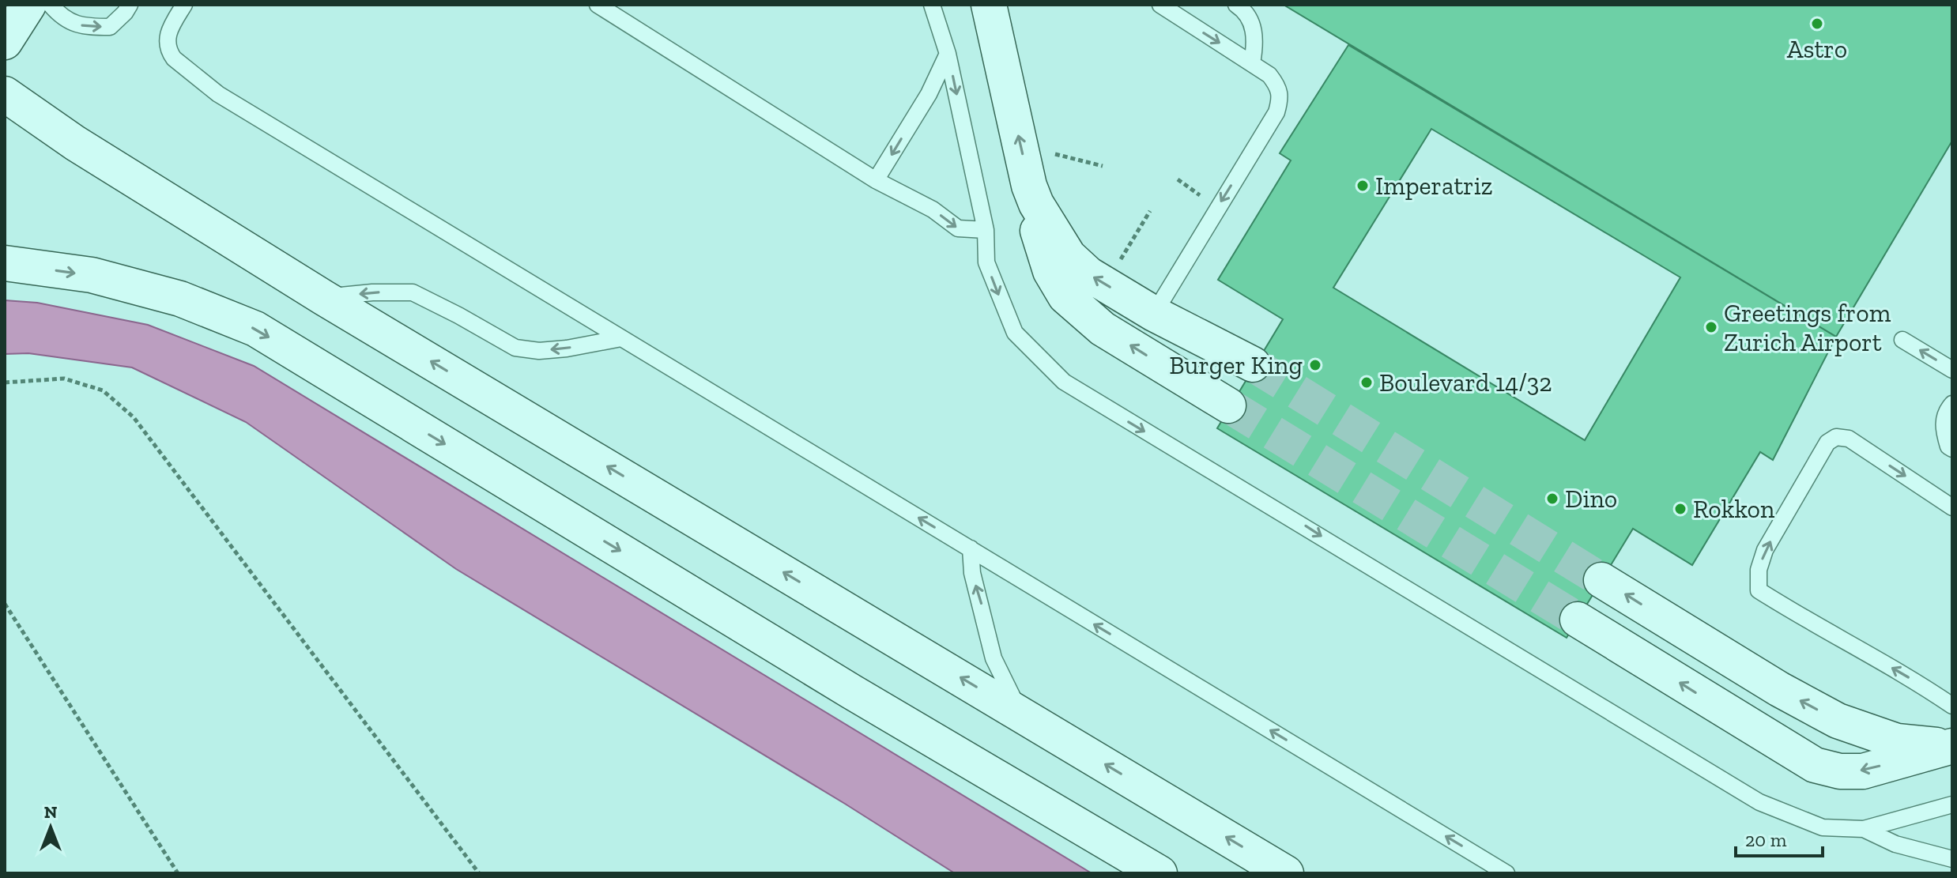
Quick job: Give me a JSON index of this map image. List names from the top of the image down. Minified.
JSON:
{"places":["Astro","Imperatriz","Greetings from Zurich Airport","Burger King","Boulevard 14/32","Dino","Rokkon"],"scale_bar":"20 m","north":"top"}
